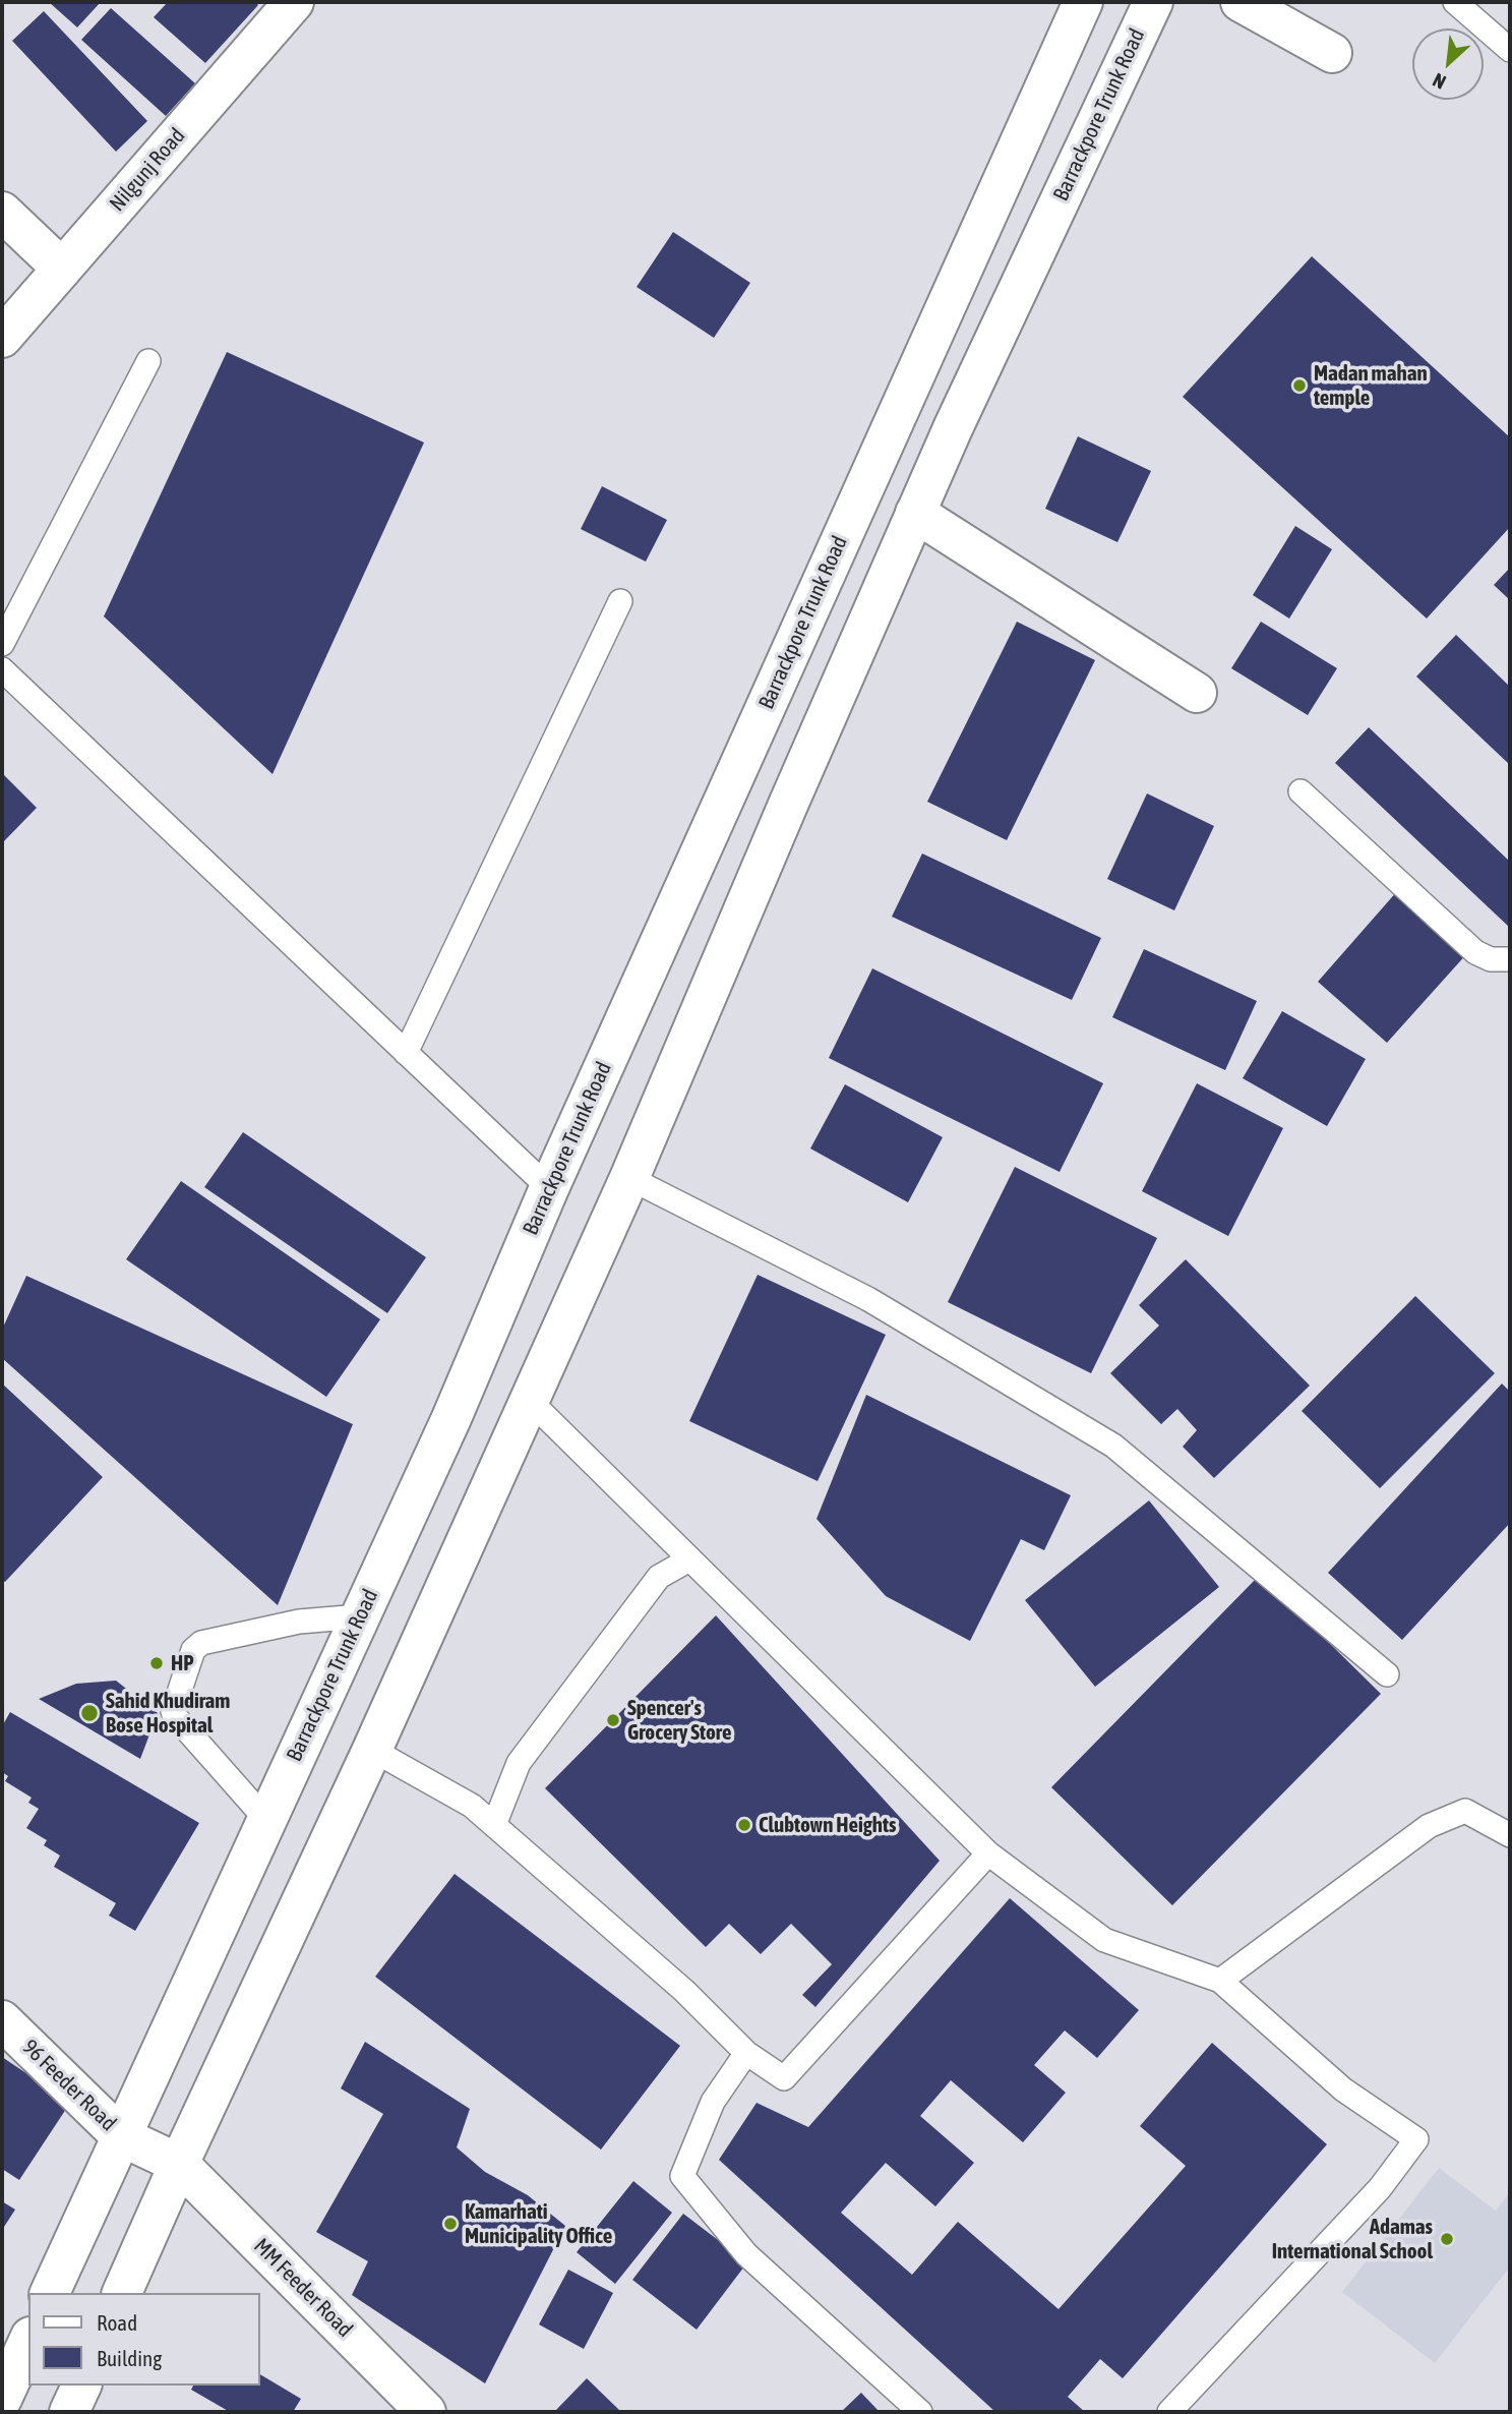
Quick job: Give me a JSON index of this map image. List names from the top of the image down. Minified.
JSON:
{"streets":{"main road":["Barrackpore Trunk Road","Nilgunj Road","96 Feeder Road","MM Feeder Road"]},"crossings":[["Barrackpore Trunk Road","96 Feeder Road"],["Barrackpore Trunk Road","MM Feeder Road"],["96 Feeder Road","MM Feeder Road"]],"places":["Madan mahan temple","HP","Sahid Khudiram Bose Hospital","Spencer's Grocery Store","Clubtown Heights","Kamarhati Municipality Office","Adamas International School"],"legend":["Road","Building"],"north":"bottom left"}
